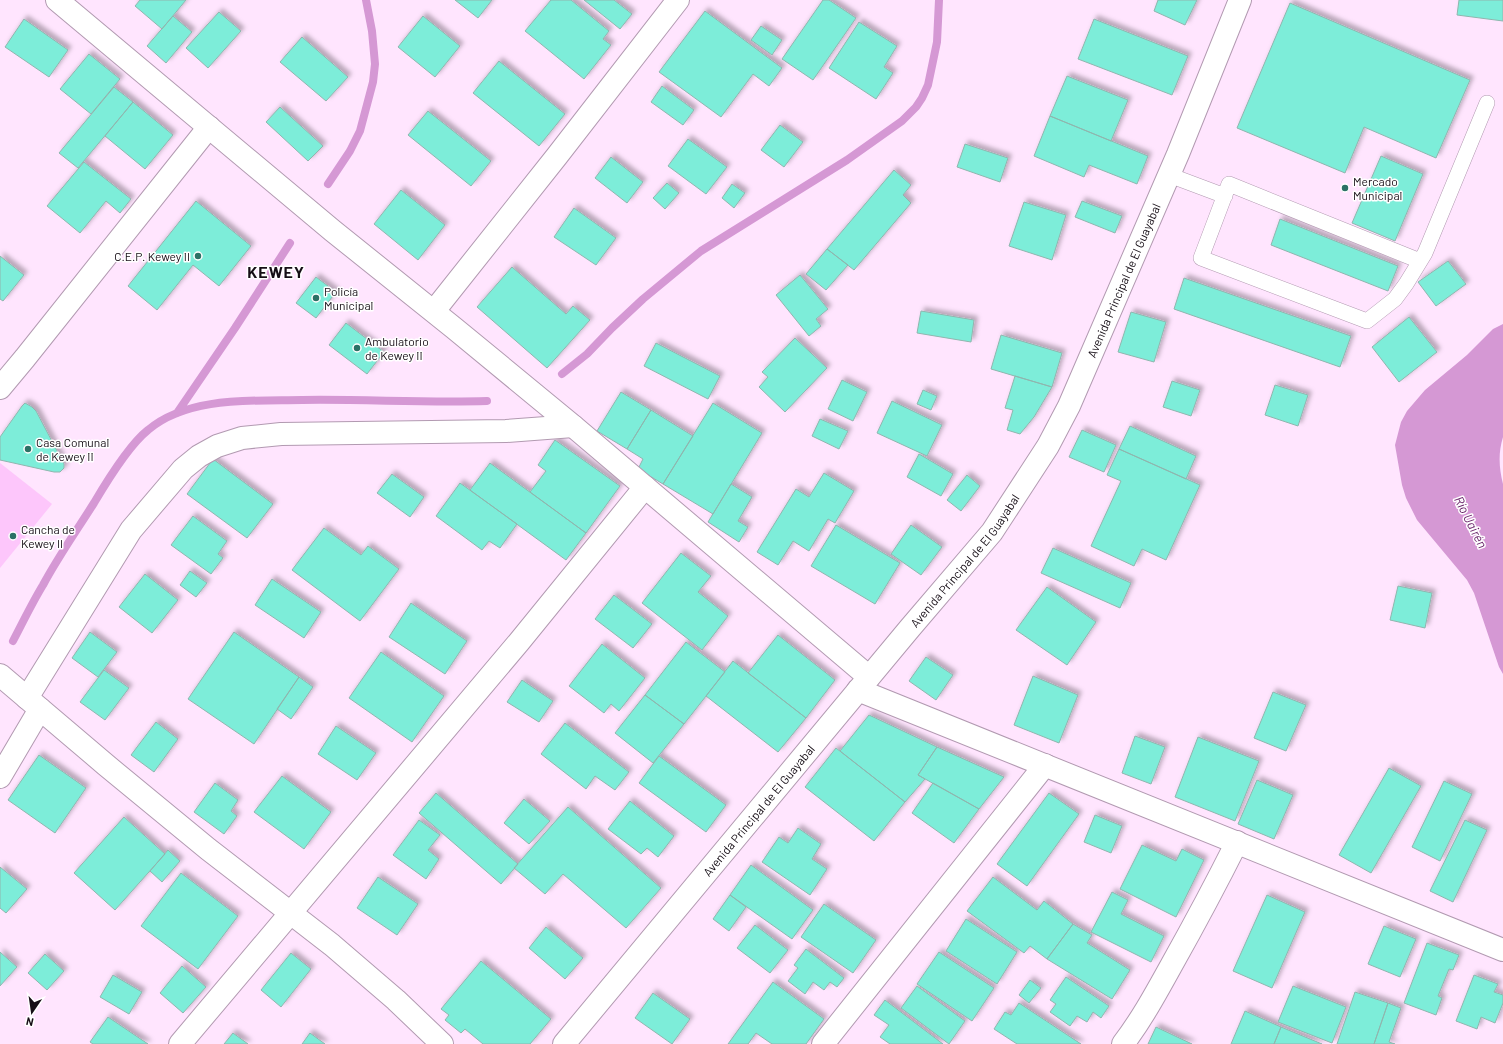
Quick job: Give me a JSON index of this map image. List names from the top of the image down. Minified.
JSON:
{"streets":{"street":["Avenida Principal de El Guayabal"]},"districts":["KEWEY"],"water":["Río Uairén"],"places":["Mercado Municipal","C.E.P. Kewey II","Policía Municipal","Ambulatorio de Kewey II","Casa Comunal de Kewey II","Cancha de Kewey II"],"north":"bottom"}
